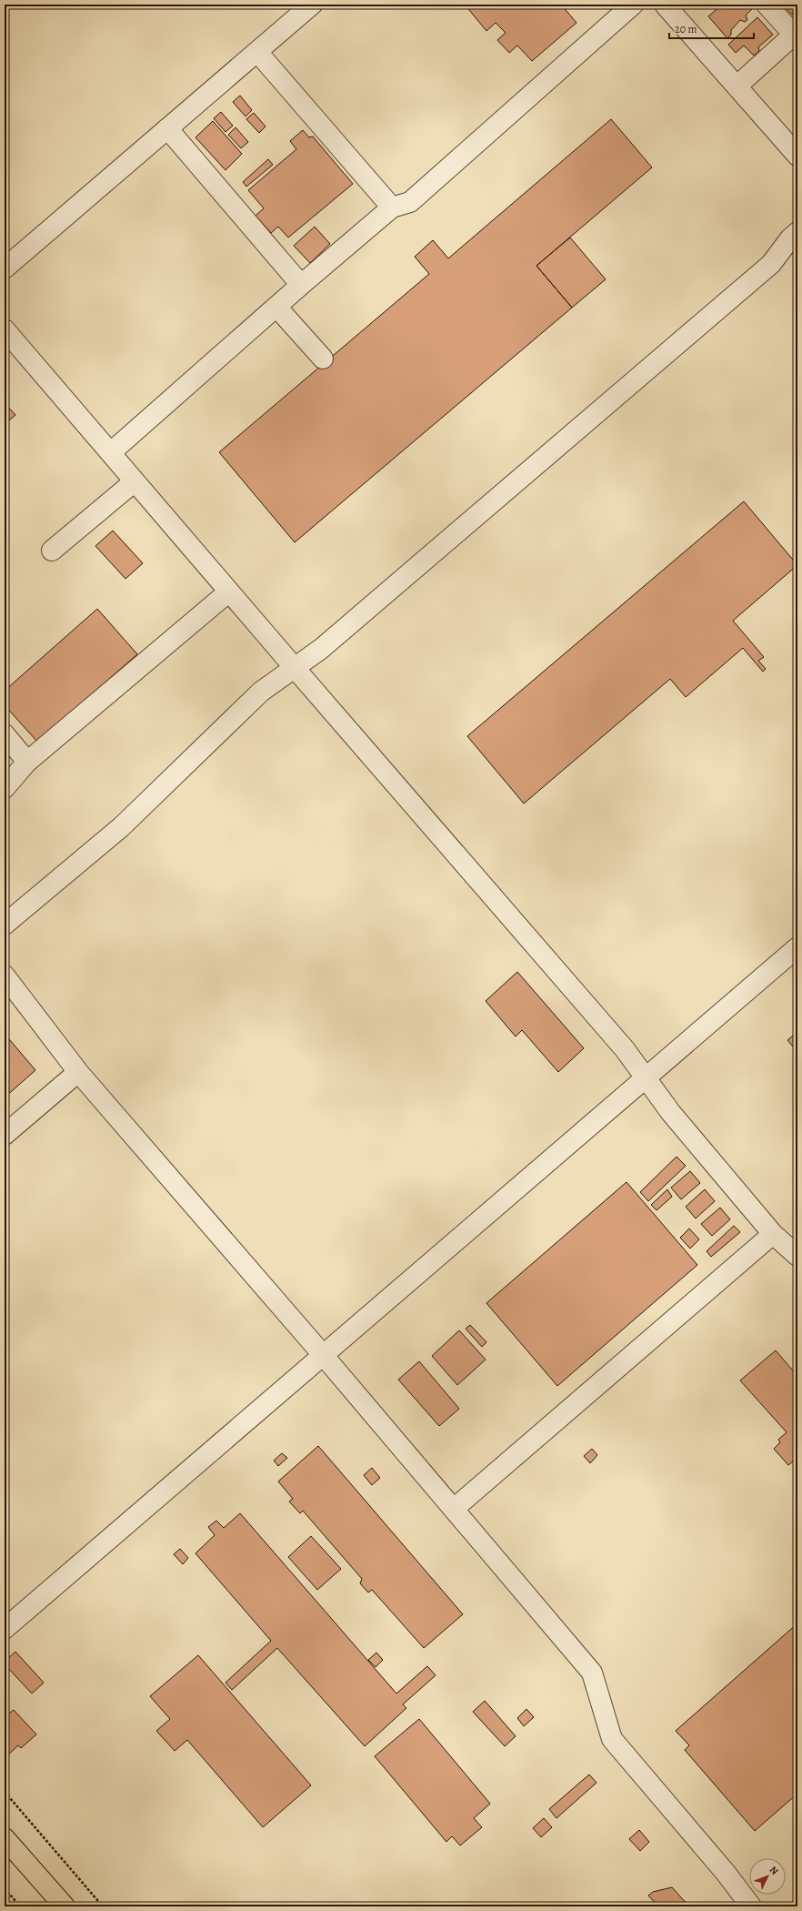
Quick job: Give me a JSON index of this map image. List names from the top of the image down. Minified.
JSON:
{"scale_bar":"20 m","north":"top right"}
